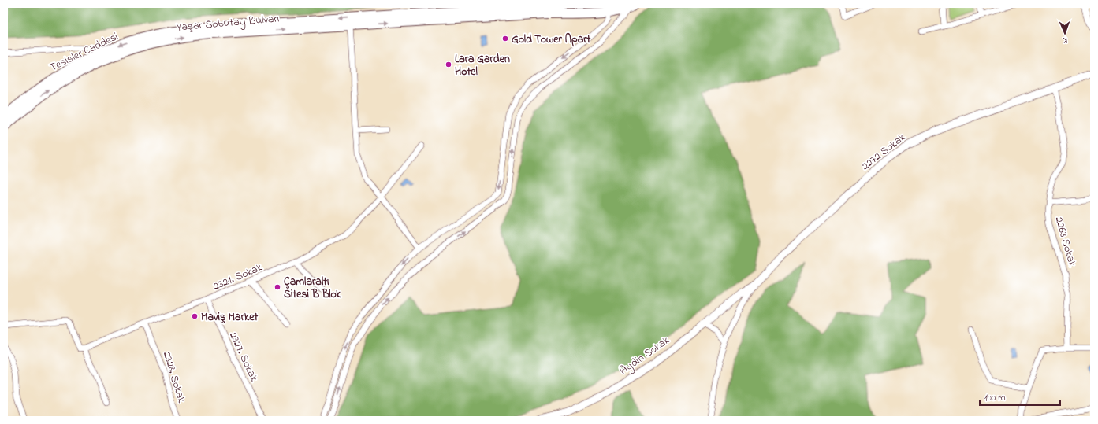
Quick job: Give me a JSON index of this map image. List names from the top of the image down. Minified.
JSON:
{"streets":{"main road":["Yaşar Sobutay Bulvarı","Tesisler Caddesi"],"street":["2272 Sokak","2263 Sokak","2321. Sokak","Aydin Sokak","2327. Sokak","2328. Sokak"]},"crossings":[["2272 Sokak","2263 Sokak"],["2272 Sokak","Aydin Sokak"],["2321. Sokak","2327. Sokak"],["2321. Sokak","2328. Sokak"]],"one_way":["Yaşar Sobutay Bulvarı","Tesisler Caddesi"],"places":["Gold Tower Apart","Lara Garden Hotel","Çamlaraltı Sitesi B Blok","Maviş Market"],"scale_bar":"100 m","north":"bottom"}
